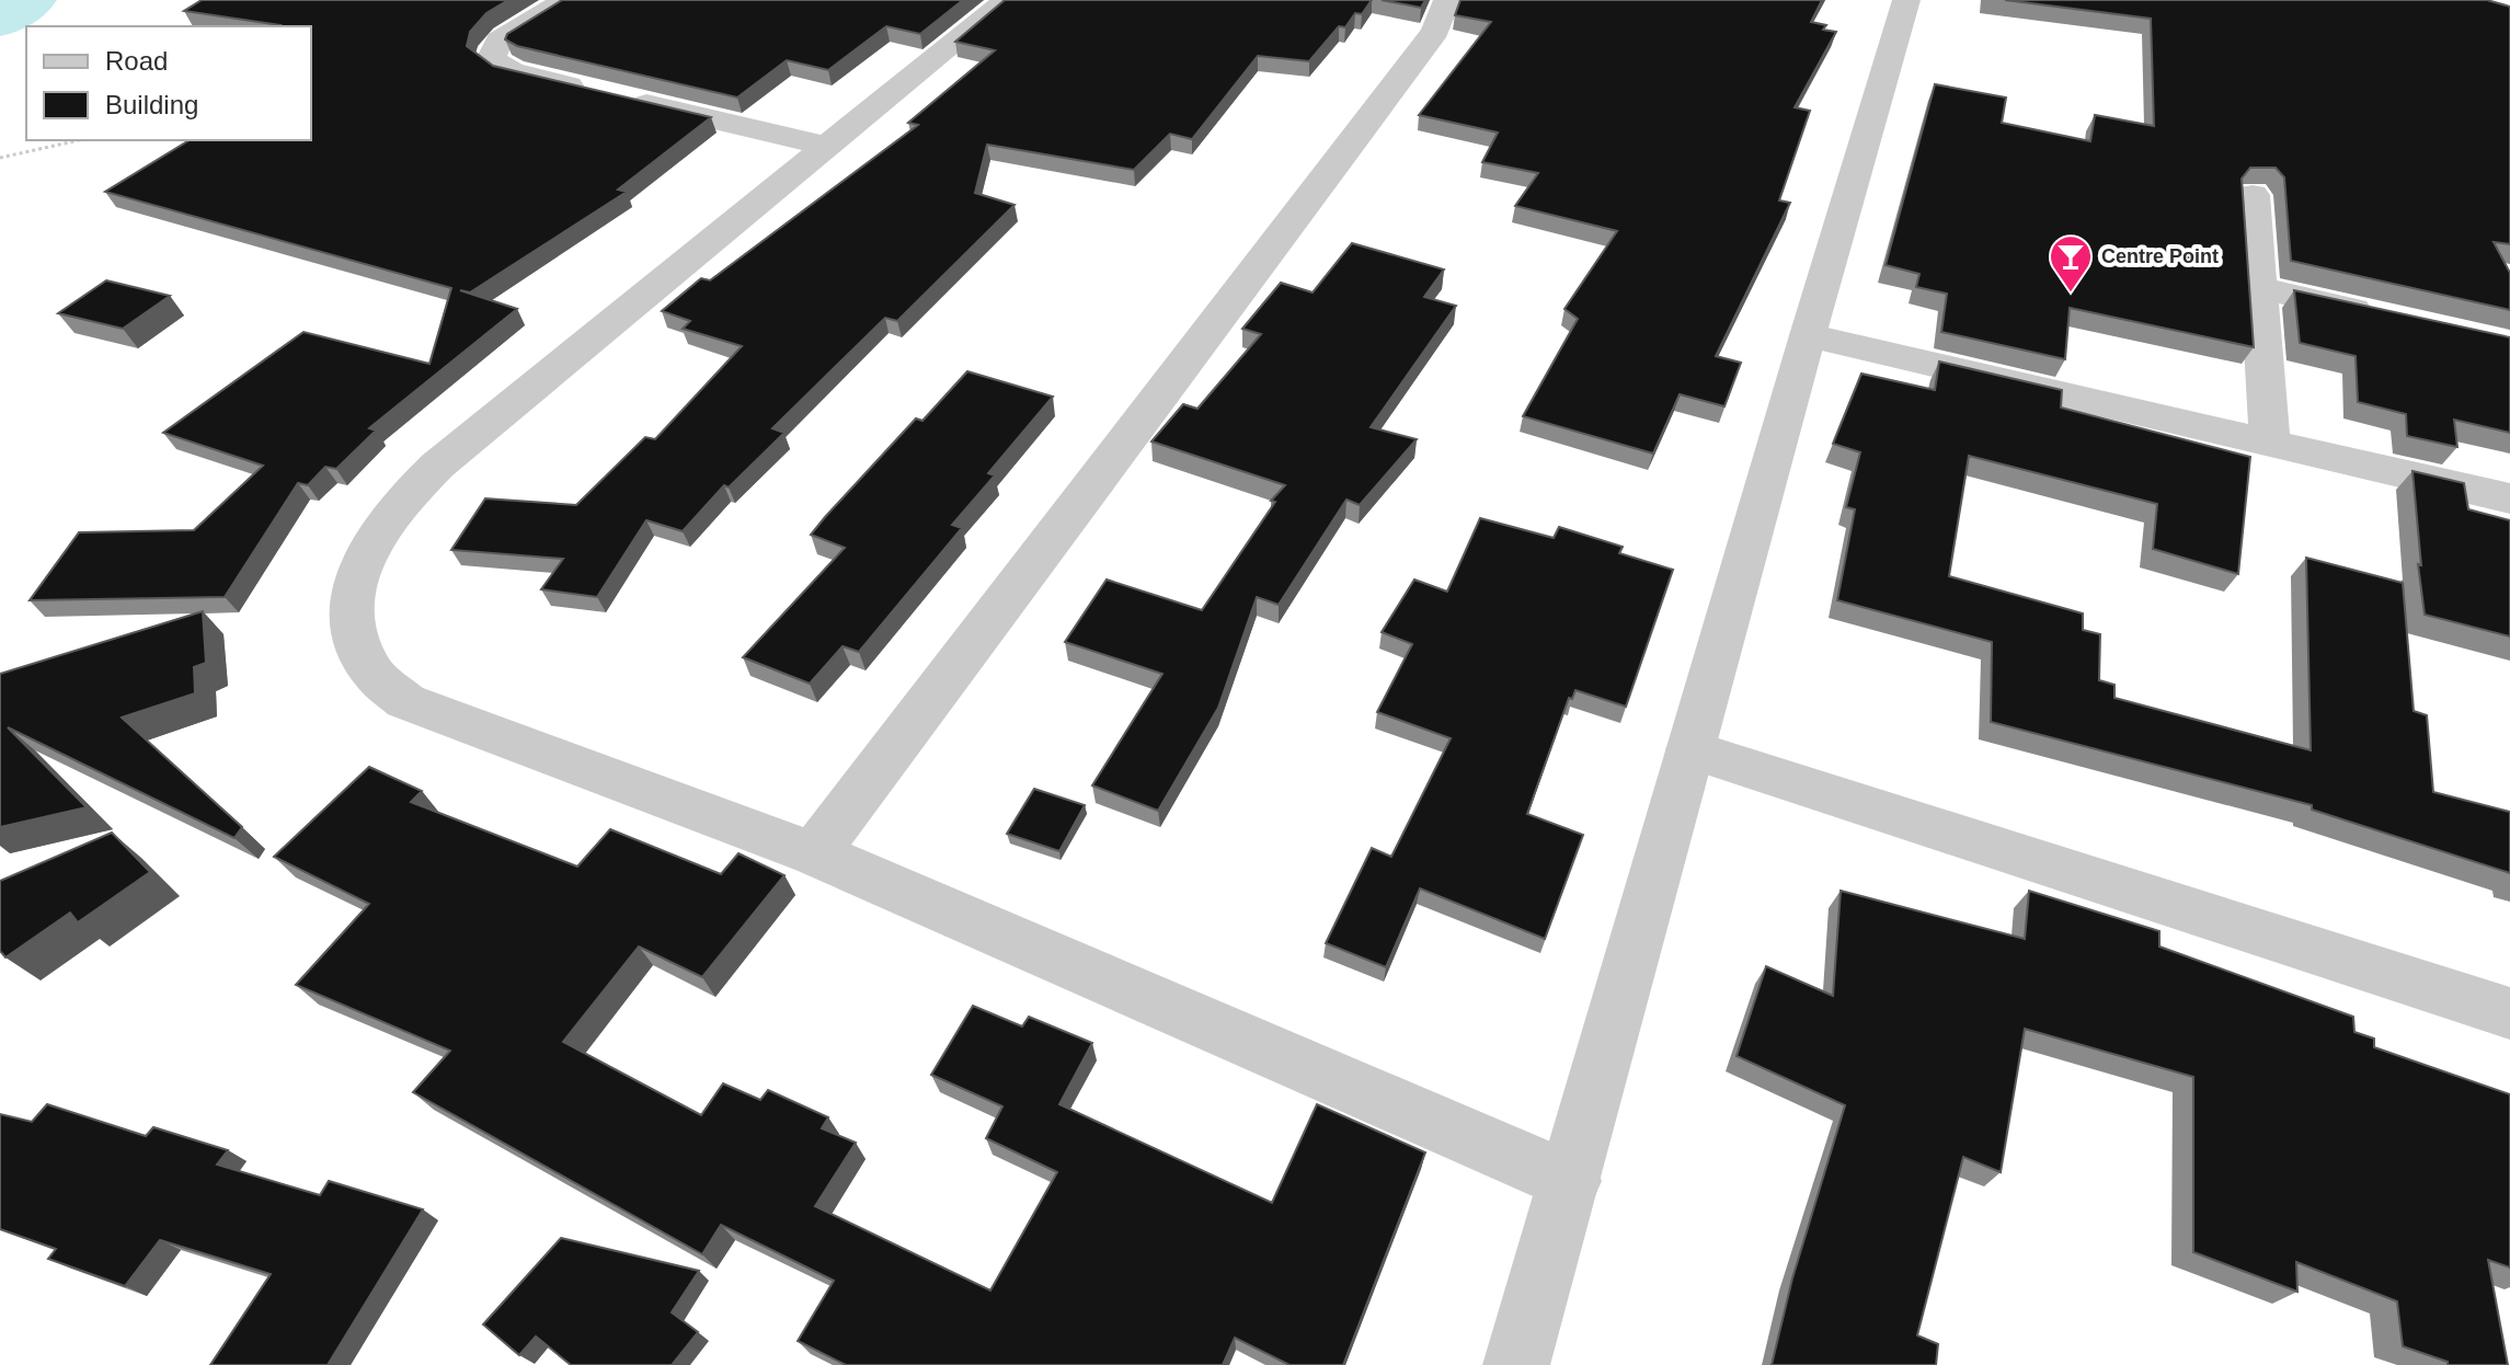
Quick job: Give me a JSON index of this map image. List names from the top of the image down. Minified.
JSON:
{"places":{"bar":["Centre Point"]},"legend":["Road","Building"]}
